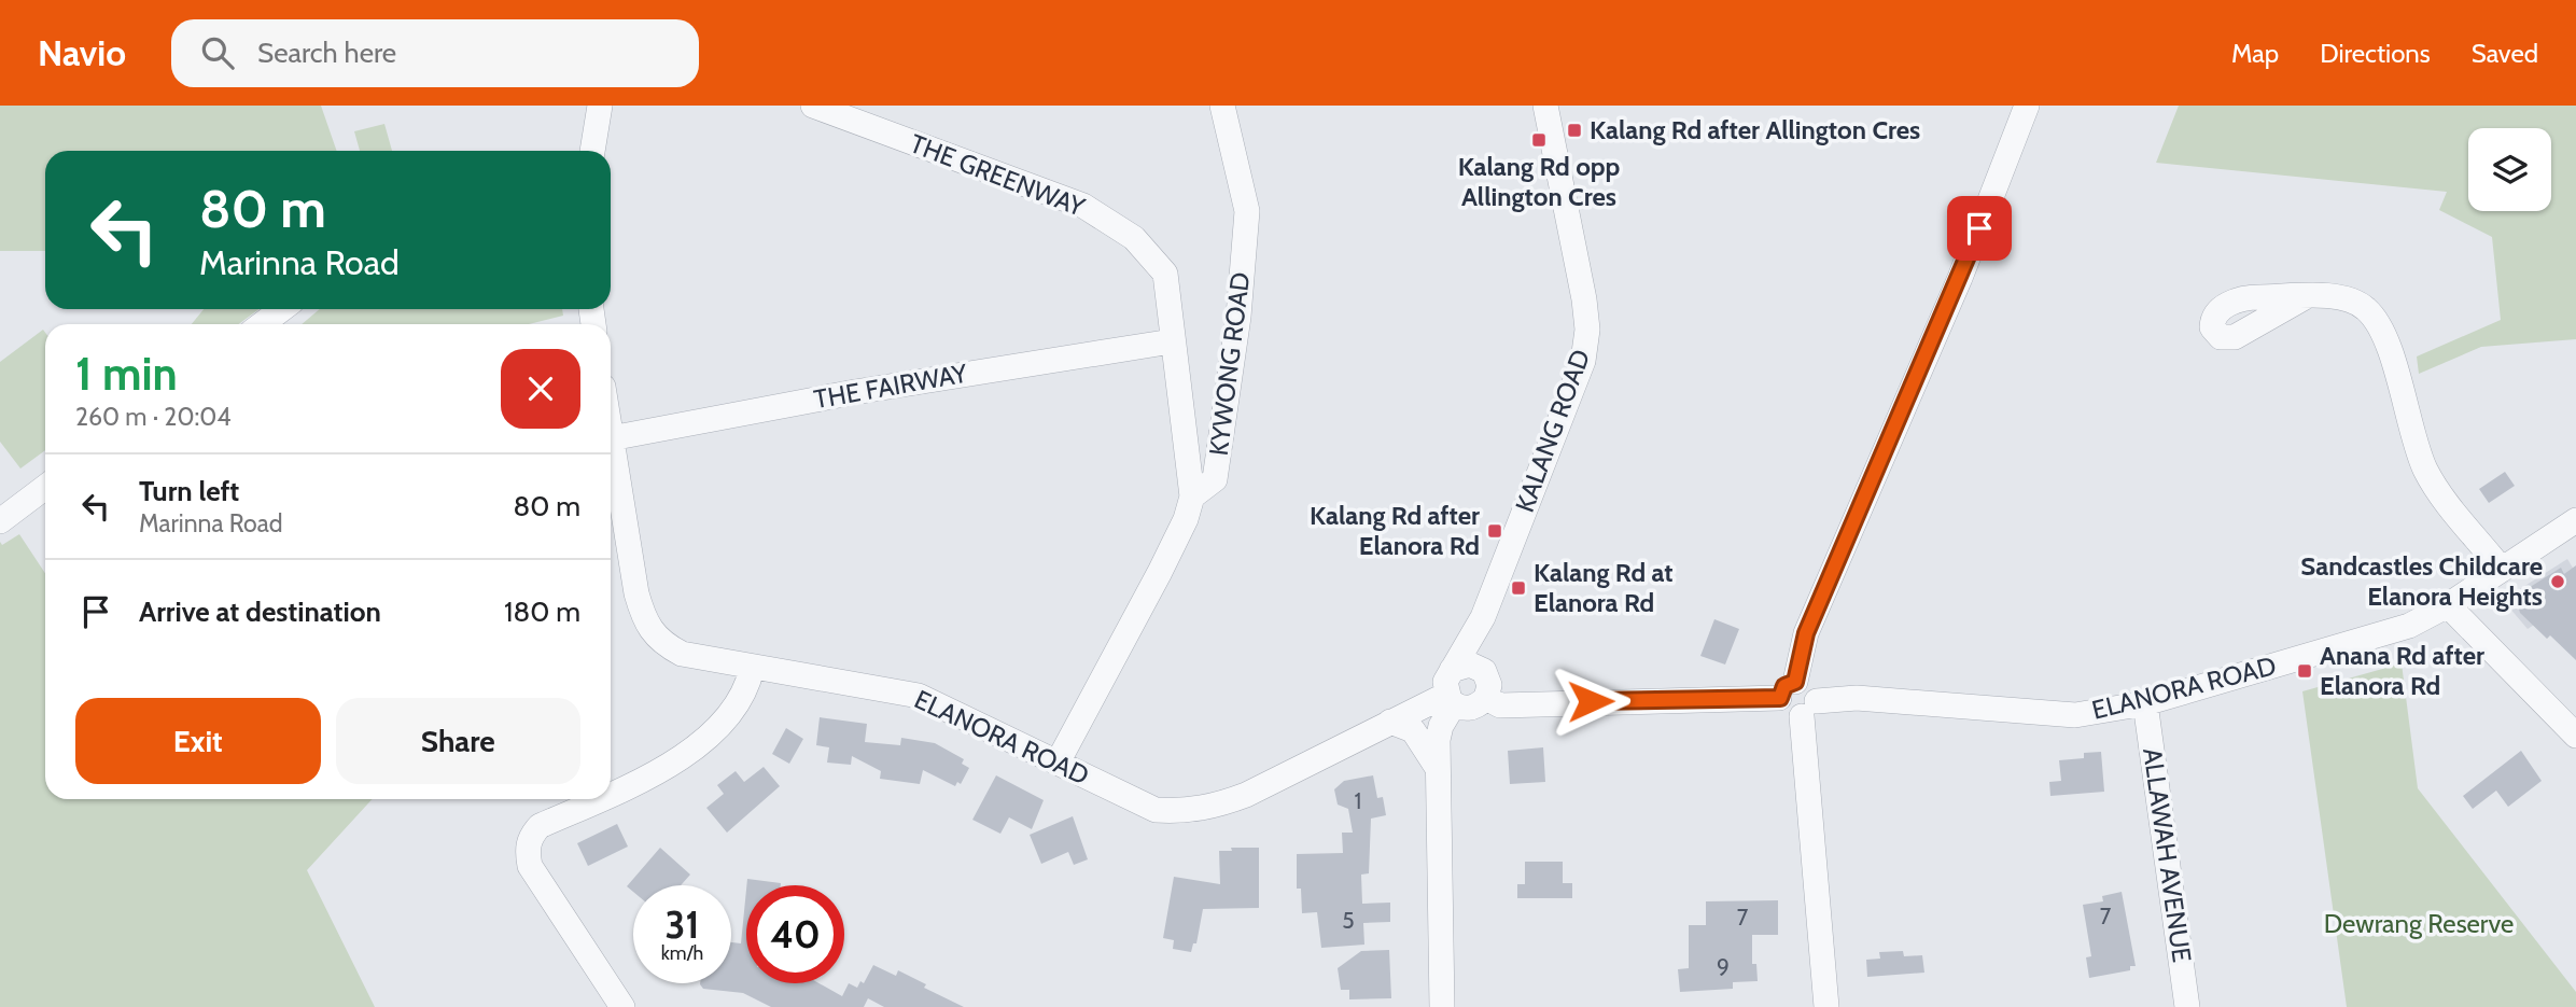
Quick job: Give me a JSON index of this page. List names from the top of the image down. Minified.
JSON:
{"streets":{"street":["THE GREENWAY","KYWONG ROAD","THE FAIRWAY","KALANG ROAD","ELANORA ROAD","ALLAWAH AVENUE"]},"crossings":[["THE GREENWAY","KYWONG ROAD"],["THE GREENWAY","THE FAIRWAY"],["KYWONG ROAD","ELANORA ROAD"],["THE FAIRWAY","ELANORA ROAD"],["KALANG ROAD","ELANORA ROAD"],["ELANORA ROAD","ALLAWAH AVENUE"]],"parks":["Dewrang Reserve"],"places":{"transit":["Kalang Rd after Allington Cres","Kalang Rd opp Allington Cres","Kalang Rd after Elanora Rd","Kalang Rd at Elanora Rd","Anana Rd after Elanora Rd"],"other":["Sandcastles Childcare Elanora Heights"]},"house_numbers":["1","7","7","5","9"],"page":{"header":"Navio","search":"Search here","nav":["Map","Directions","Saved"],"turn":["80 m","Marinna Road"],"heading":["1 min","260 m · 20:04"],"list":[{"name":"Turn left","note":"Marinna Road","value":"80 m"},{"name":"Arrive at destination","value":"180 m"}],"buttons":["Exit","Share"],"speed":"31 km/h","limit":"40"}}
